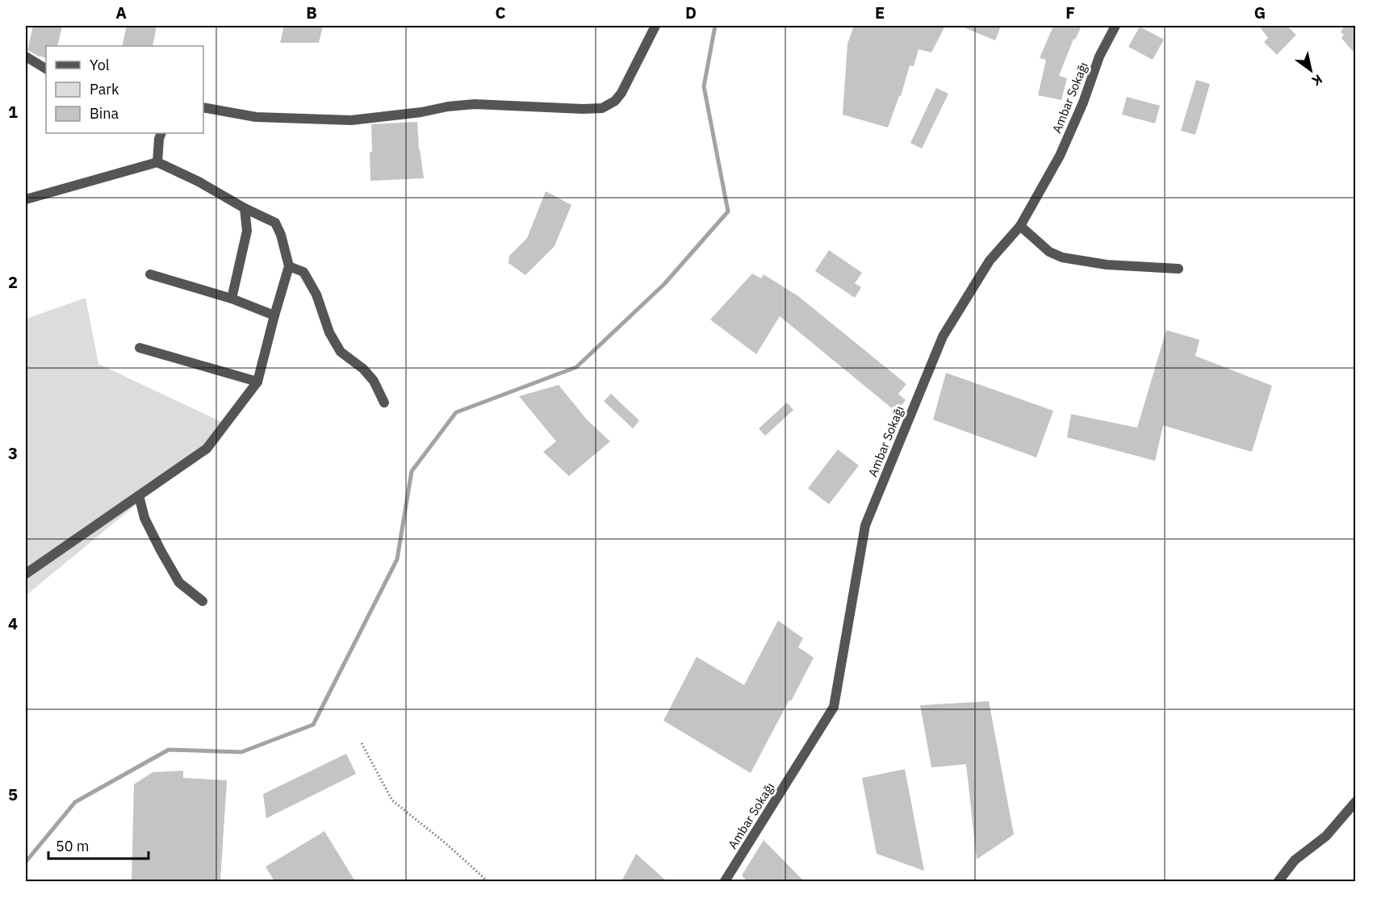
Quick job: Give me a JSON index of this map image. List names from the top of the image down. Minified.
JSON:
{"streets":{"street":["Ambar Sokağı"]},"legend":["Yol","Park","Bina"],"scale_bar":"50 m","north":"bottom right","grid":{"columns":["A","B","C","D","E","F","G"],"rows":["1","2","3","4","5"]}}
